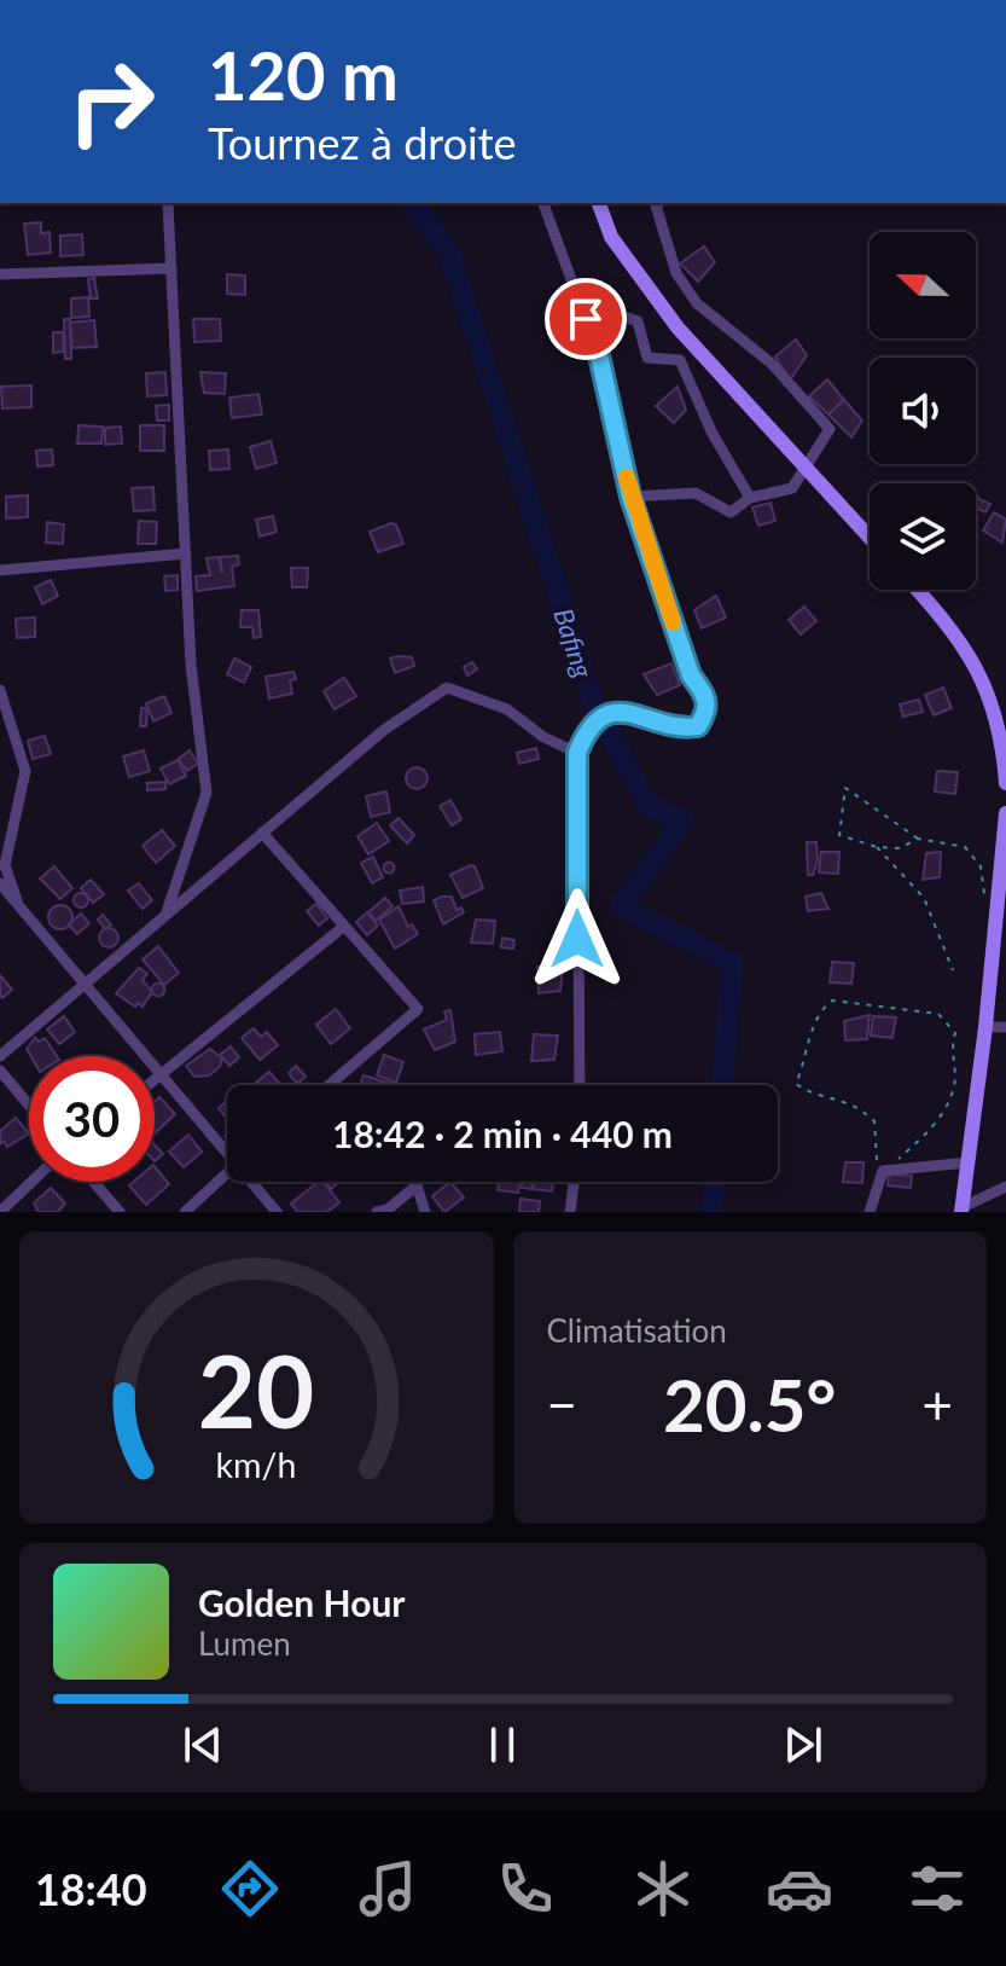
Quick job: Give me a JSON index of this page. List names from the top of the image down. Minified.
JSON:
{"water":["Bafing"],"north":"left","page":{"turn":["120 m","Tournez à droite"],"limit":"30","trip":"18:42 · 2 min · 440 m","tile":"Climatisation","heat":["−","20.5°","+"],"song":["Golden Hour","Lumen"],"tabs":"18:40","gauge":["20","km/h"]}}
